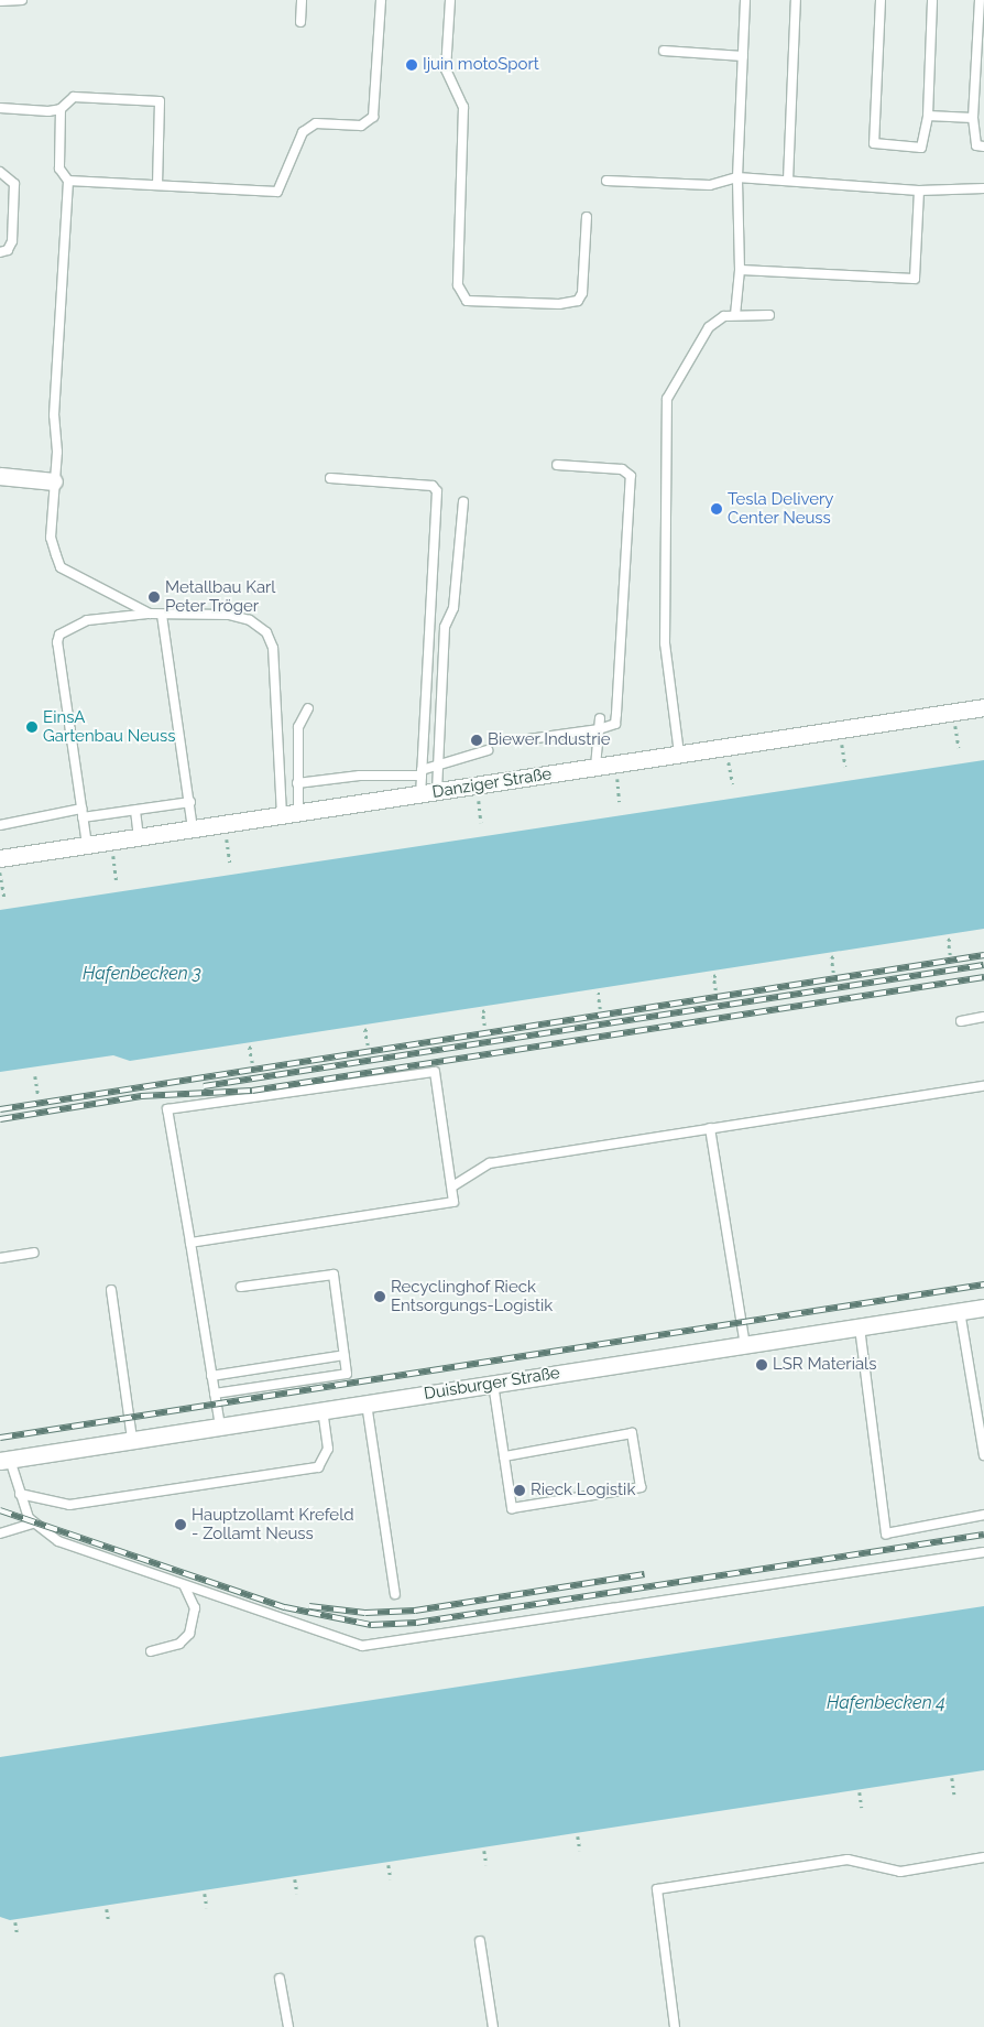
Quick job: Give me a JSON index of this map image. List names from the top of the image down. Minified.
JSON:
{"streets":{"street":["Danziger Straße","Duisburger Straße"]},"water":["Hafenbecken 3","Hafenbecken 4"],"places":["Ijuin motoSport","Tesla Delivery Center Neuss","Metallbau Karl Peter Tröger","EinsA Gartenbau Neuss","Biewer Industrie","Recyclinghof Rieck Entsorgungs-Logistik","LSR Materials","Rieck Logistik","Hauptzollamt Krefeld - Zollamt Neuss"]}
